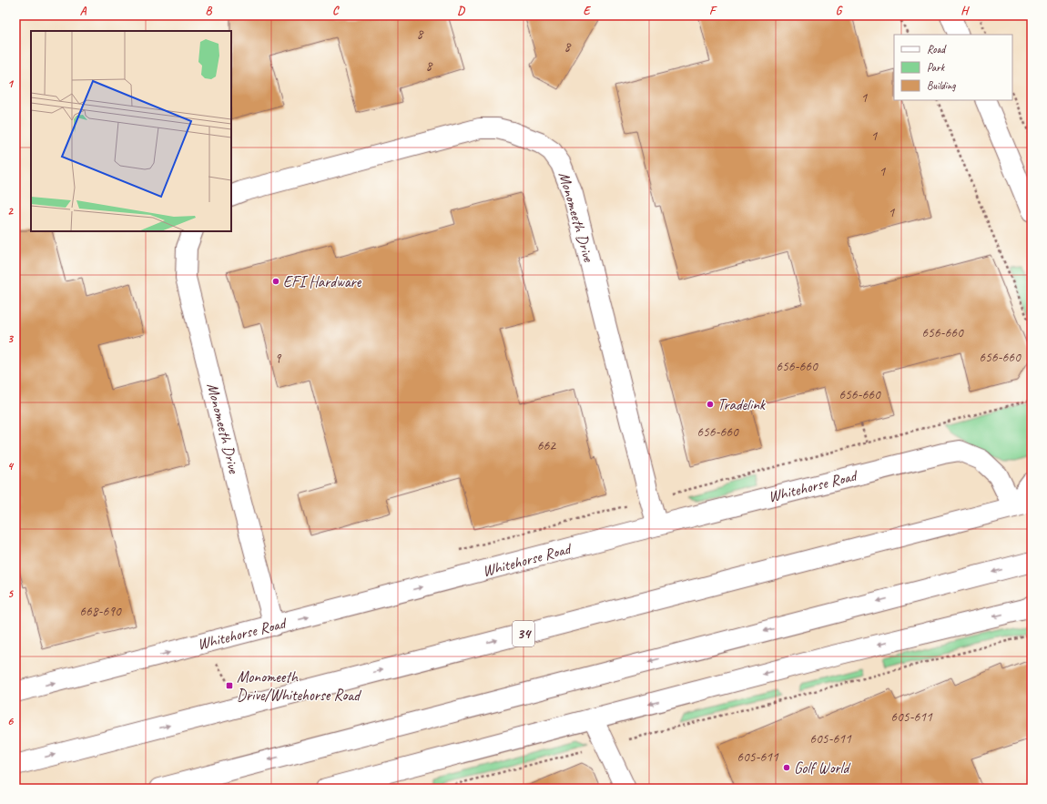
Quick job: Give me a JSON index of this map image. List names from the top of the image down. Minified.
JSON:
{"streets":{"main road":["Monomeeth Drive","Whitehorse Road","34"]},"crossings":[["Monomeeth Drive","Whitehorse Road"],["Whitehorse Road","34"]],"places":{"other":["EFI Hardware","Tradelink","Golf World"],"transit":["Monomeeth Drive/Whitehorse Road"]},"house_numbers":["8","8","8","1","1","1","1","656-660","656-660","9","656-660","656-660","656-660","662","668-690","605-611","605-611","605-611"],"legend":["Road","Park","Building"],"grid":{"columns":["A","B","C","D","E","F","G","H"],"rows":["1","2","3","4","5","6"]}}
